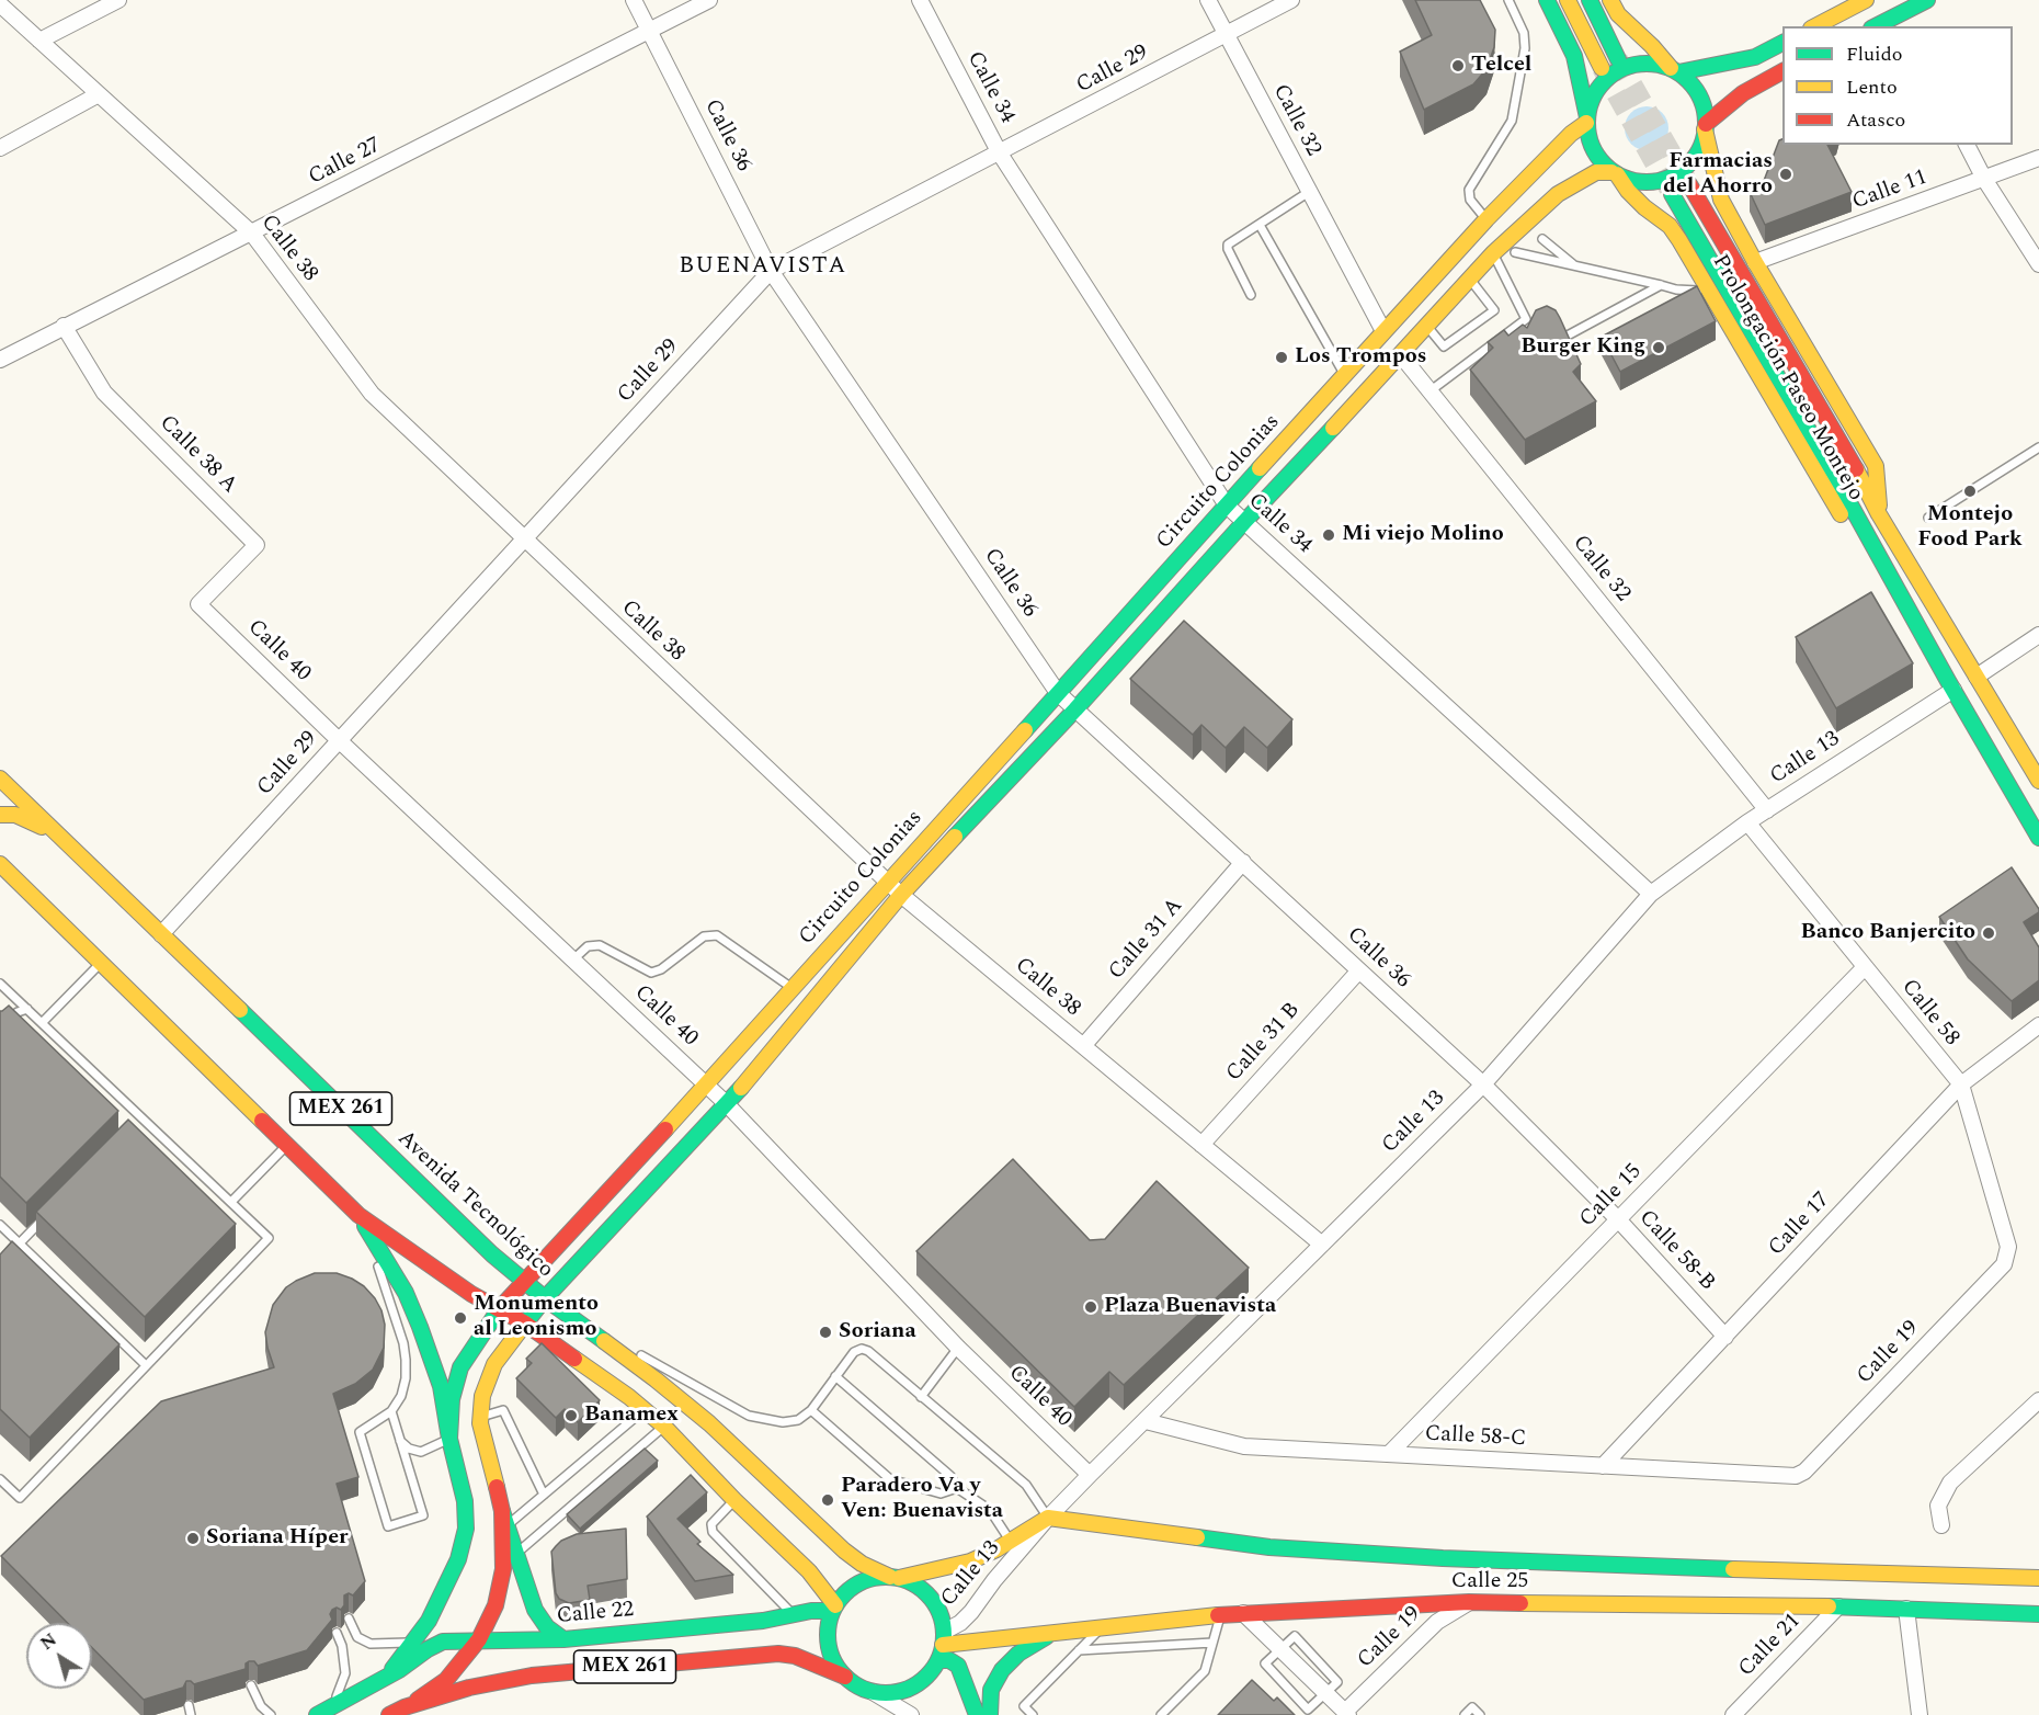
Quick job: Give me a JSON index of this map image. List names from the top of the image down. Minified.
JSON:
{"streets":{"main road":["Prolongación Paseo Montejo","Circuito Colonias","MEX 261","Avenida Tecnológico","Calle 25","Calle 22"],"street":["Calle 29","Calle 34","Calle 32","Calle 36","Calle 27","Calle 11","Calle 38","Calle 38 A","Calle 40","Calle 13","Calle 31 A","Calle 58","Calle 31 B","Calle 15","Calle 17","Calle 58-B","Calle 19","Calle 58-C","Calle 21"]},"crossings":[["Calle 29","Calle 34"],["Calle 29","Calle 32"],["Calle 29","Calle 36"],["Calle 29","Calle 38"],["Calle 29","Calle 40"],["Calle 29","Avenida Tecnológico"],["Calle 34","Circuito Colonias"],["Calle 34","Calle 13"],["Calle 32","Circuito Colonias"],["Calle 32","Calle 13"],["Calle 36","Calle 27"],["Calle 36","Circuito Colonias"],["Calle 36","Calle 13"],["Calle 36","Calle 31 A"],["Calle 36","Calle 31 B"],["Calle 36","Calle 58-B"],["Calle 27","Calle 38"],["Calle 27","Calle 38 A"],["Calle 11","Prolongación Paseo Montejo"],["Calle 38","Circuito Colonias"],["Calle 38","Calle 13"],["Calle 38","Calle 31 A"],["Calle 38","Calle 31 B"],["Prolongación Paseo Montejo","Circuito Colonias"],["Prolongación Paseo Montejo","Calle 13"],["Calle 38 A","Calle 40"],["Circuito Colonias","Calle 40"],["Circuito Colonias","MEX 261"],["Circuito Colonias","Avenida Tecnológico"],["Circuito Colonias","Calle 22"],["Calle 40","Calle 13"],["Calle 13","Calle 58"],["Calle 13","MEX 261"],["Calle 13","Avenida Tecnológico"],["Calle 13","Calle 58-B"],["Calle 13","Calle 58-C"],["Calle 13","Calle 25"],["Calle 13","Calle 22"],["Calle 58","Calle 15"],["Calle 58","Calle 17"],["Calle 58","Calle 19"],["MEX 261","Avenida Tecnológico"],["MEX 261","Calle 25"],["MEX 261","Calle 22"],["Calle 15","Calle 58-B"],["Calle 15","Calle 58-C"],["Avenida Tecnológico","Calle 25"],["Avenida Tecnológico","Calle 22"],["Calle 17","Calle 58-B"],["Calle 17","Calle 58-C"],["Calle 19","Calle 58-C"],["Calle 19","Calle 25"],["Calle 25","Calle 22"],["Calle 25","Calle 21"]],"districts":["BUENAVISTA"],"places":["Telcel","Farmacias del Ahorro","Burger King","Los Trompos","Montejo Food Park","Mi viejo Molino","Banco Banjercito","Plaza Buenavista","Monumento al Leonismo","Soriana","Banamex","Paradero Va y Ven: Buenavista","Soriana Híper"],"legend":["Fluido","Lento","Atasco"],"north":"top left"}
